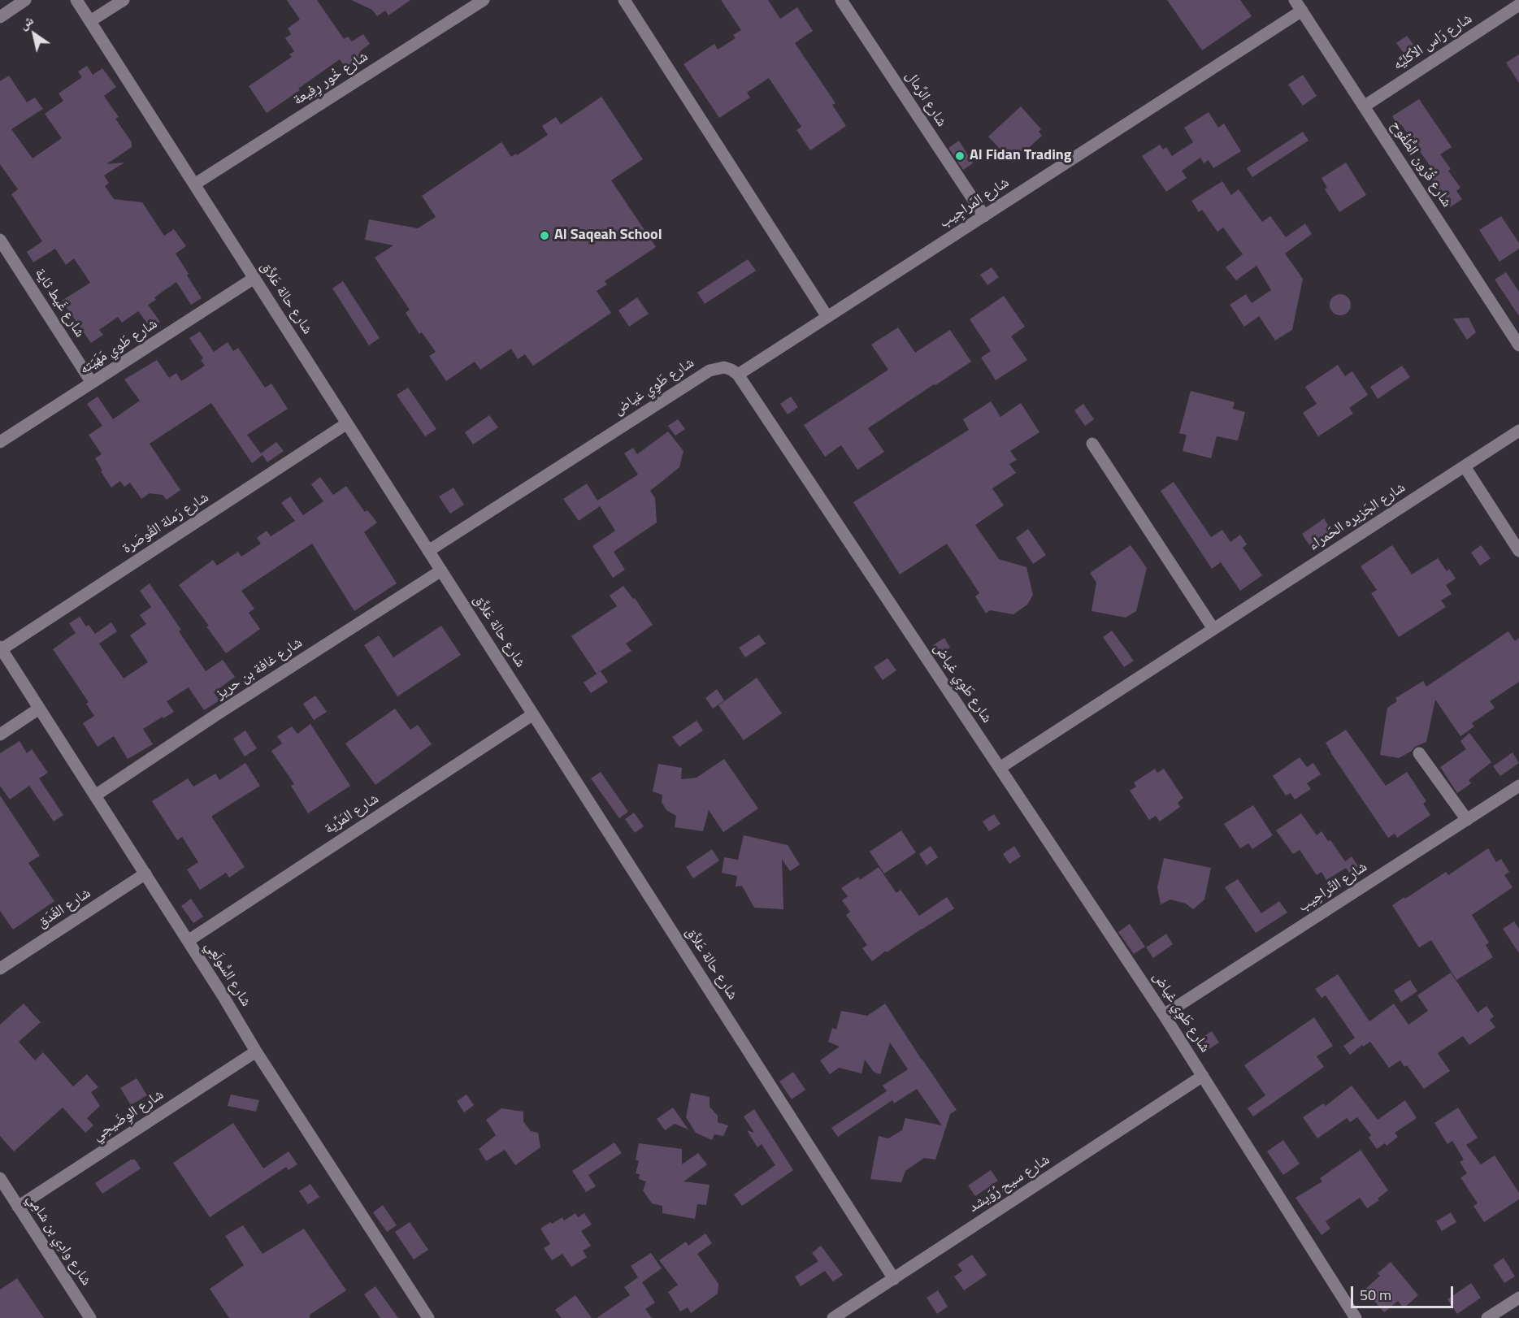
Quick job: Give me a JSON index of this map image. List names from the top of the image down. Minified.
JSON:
{"streets":{"street":["شارع رَاس الأكليَّه","شارع خُور رِفِيعة","شارع الرِّمال","شارع قُرُون الطُّفُوح","شارع المَراجِيب","شارع حالة عَلاَّق","شارع غَيط ثاية","شارع طَوي مَهَيَته","شارع طَوِي غياض","شارع الجَزيره الحَمراء","شارع رَملة القُوصَرة","شارع غافة بن حريز","شارع المَرِّية","شارع التَّراحِيب","شارع الغَدَق","شارع السُّولَعِي","شارع الوِضَيحِي","شارع سيح رُوَيشد","شارع وادِي بن شامِي"]},"crossings":[["شارع رَاس الأكليَّه","شارع قُرُون الطُّفُوح"],["شارع خُور رِفِيعة","شارع حالة عَلاَّق"],["شارع الرِّمال","شارع المَراجِيب"],["شارع قُرُون الطُّفُوح","شارع المَراجِيب"],["شارع المَراجِيب","شارع طَوِي غياض"],["شارع حالة عَلاَّق","شارع طَوي مَهَيَته"],["شارع حالة عَلاَّق","شارع طَوِي غياض"],["شارع حالة عَلاَّق","شارع رَملة القُوصَرة"],["شارع حالة عَلاَّق","شارع غافة بن حريز"],["شارع حالة عَلاَّق","شارع المَرِّية"],["شارع حالة عَلاَّق","شارع سيح رُوَيشد"],["شارع غَيط ثاية","شارع طَوي مَهَيَته"],["شارع طَوِي غياض","شارع الجَزيره الحَمراء"],["شارع طَوِي غياض","شارع التَّراحِيب"],["شارع طَوِي غياض","شارع سيح رُوَيشد"],["شارع رَملة القُوصَرة","شارع السُّولَعِي"],["شارع غافة بن حريز","شارع السُّولَعِي"],["شارع المَرِّية","شارع السُّولَعِي"],["شارع الغَدَق","شارع السُّولَعِي"],["شارع السُّولَعِي","شارع الوِضَيحِي"],["شارع الوِضَيحِي","شارع وادِي بن شامِي"]],"places":["Al Fidan Trading","Al Saqeah School"],"scale_bar":"50 m","north":"top left"}
